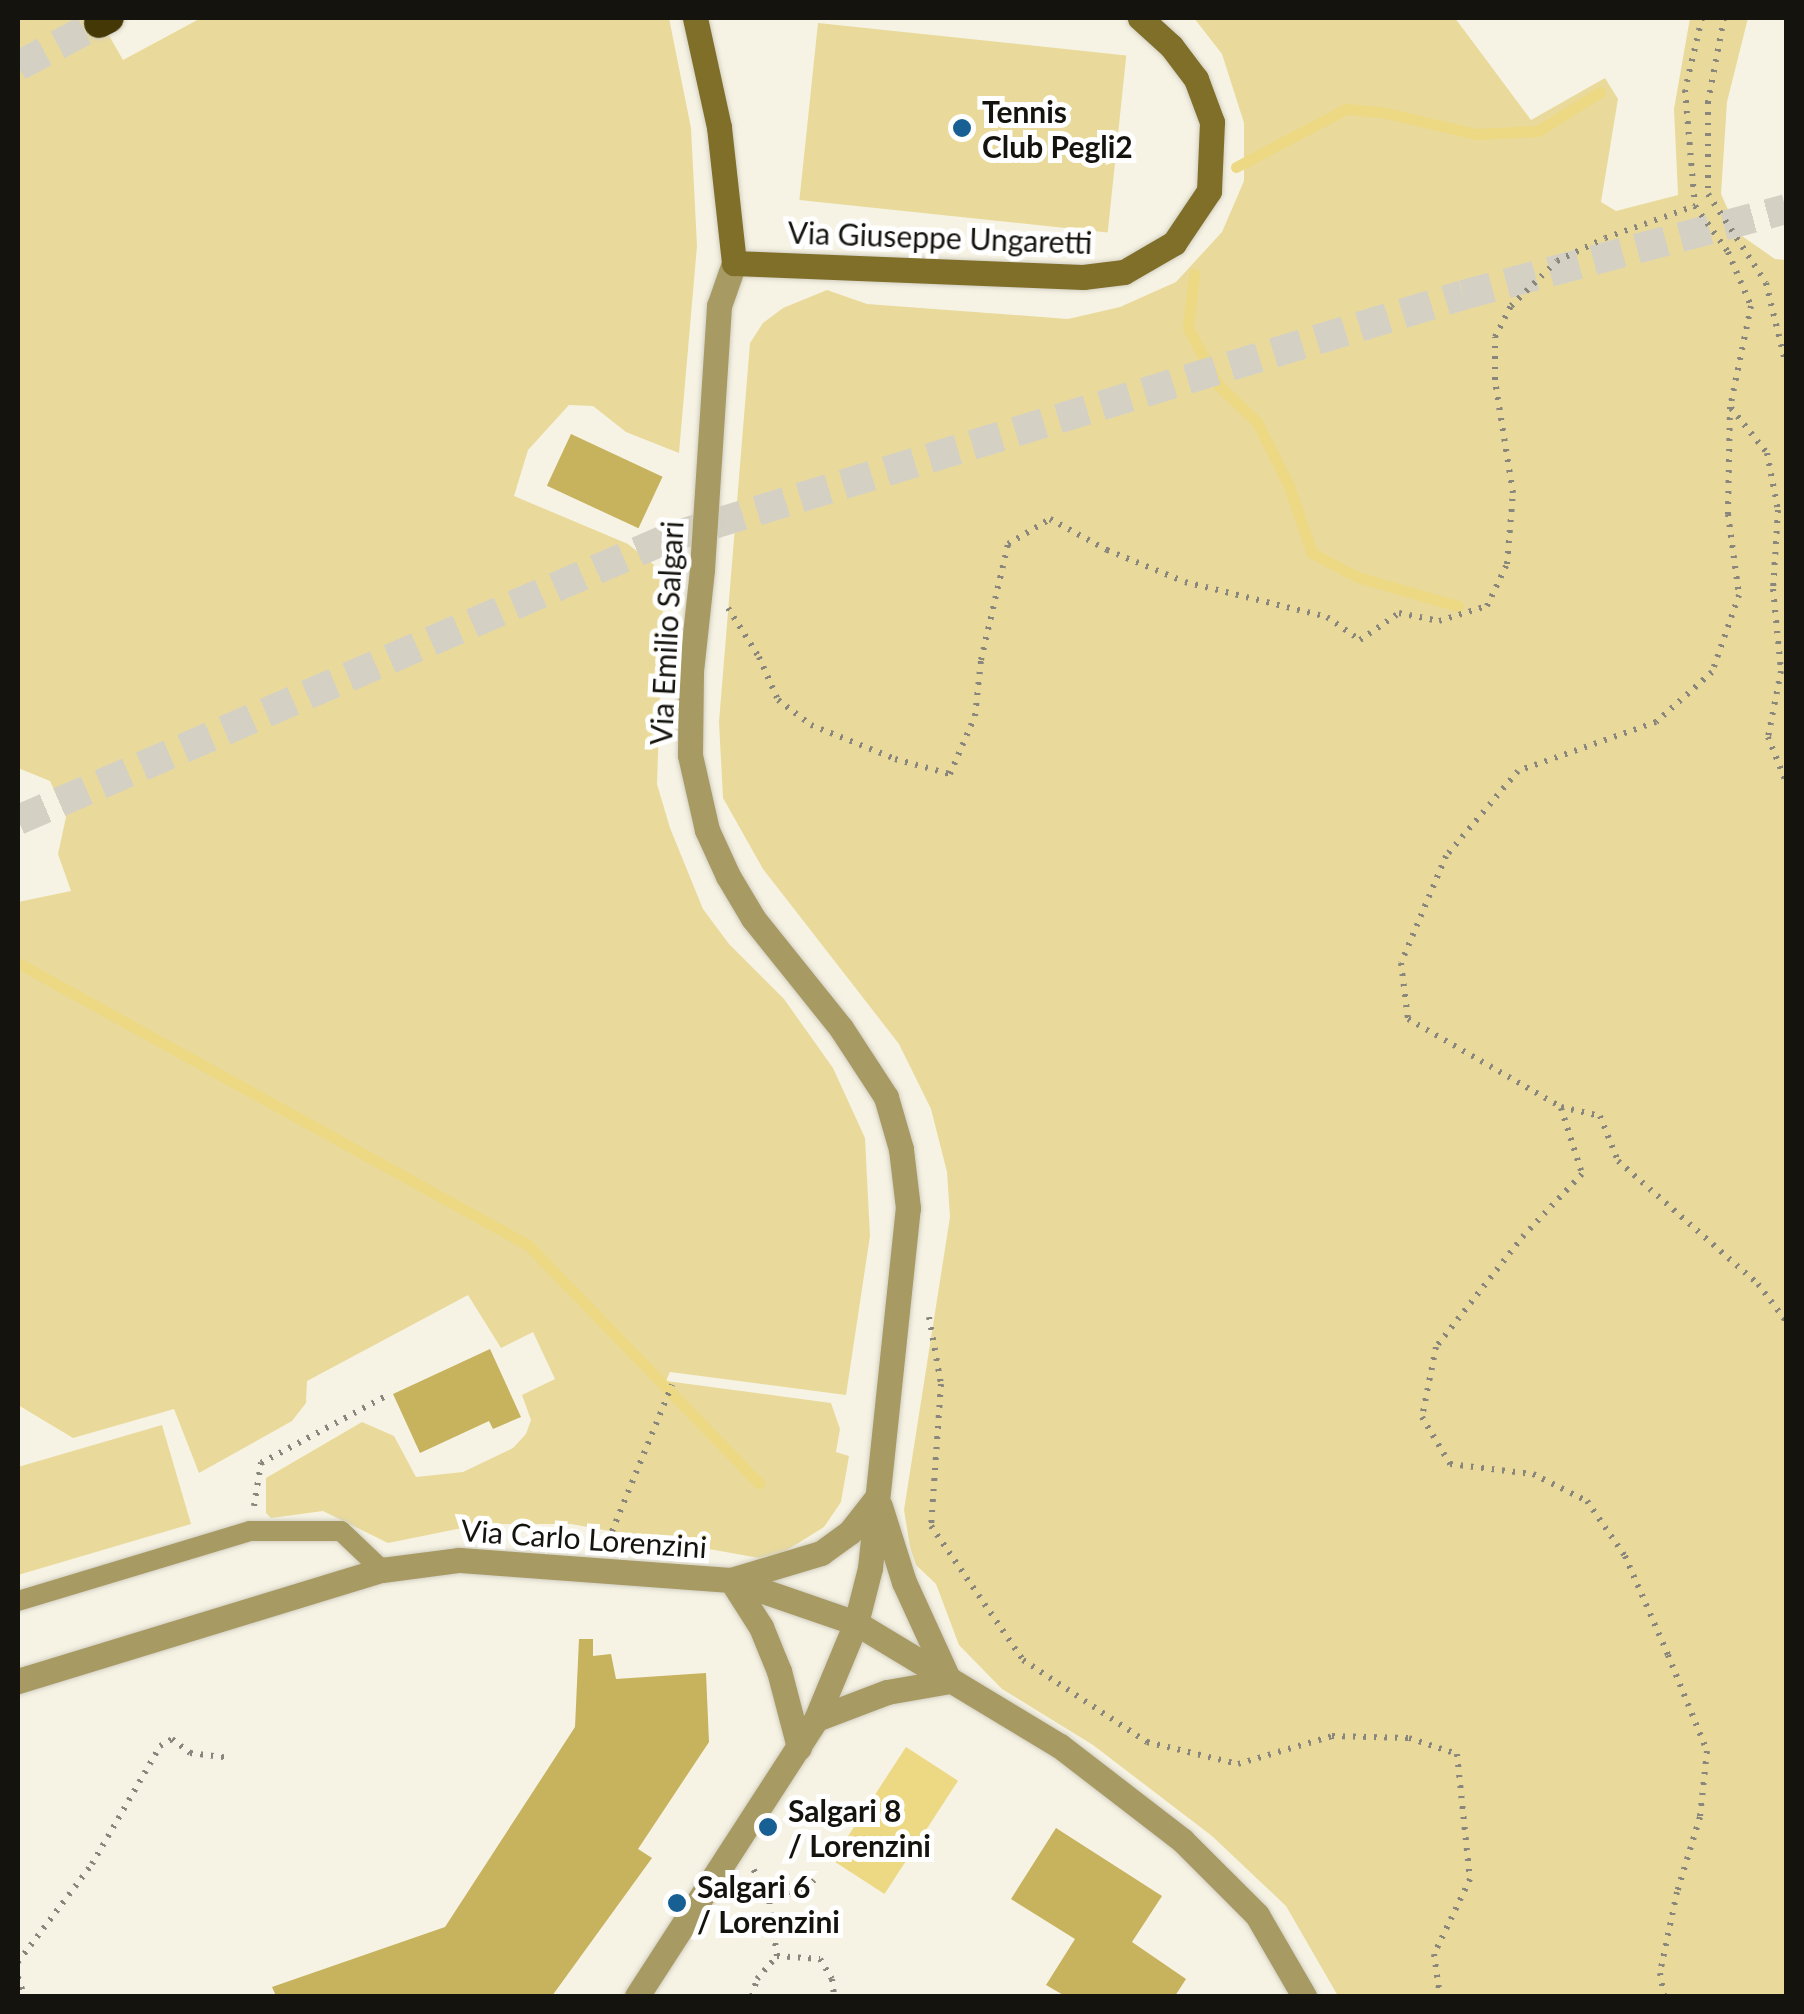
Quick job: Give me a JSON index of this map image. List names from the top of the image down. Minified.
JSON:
{"streets":{"street":["Via Giuseppe Ungaretti","Via Emilio Salgari","Via Carlo Lorenzini"]},"crossings":[["Via Giuseppe Ungaretti","Via Emilio Salgari"],["Via Emilio Salgari","Via Carlo Lorenzini"]],"places":["Tennis Club Pegli2","Salgari 8 / Lorenzini","Salgari 6 / Lorenzini"]}
